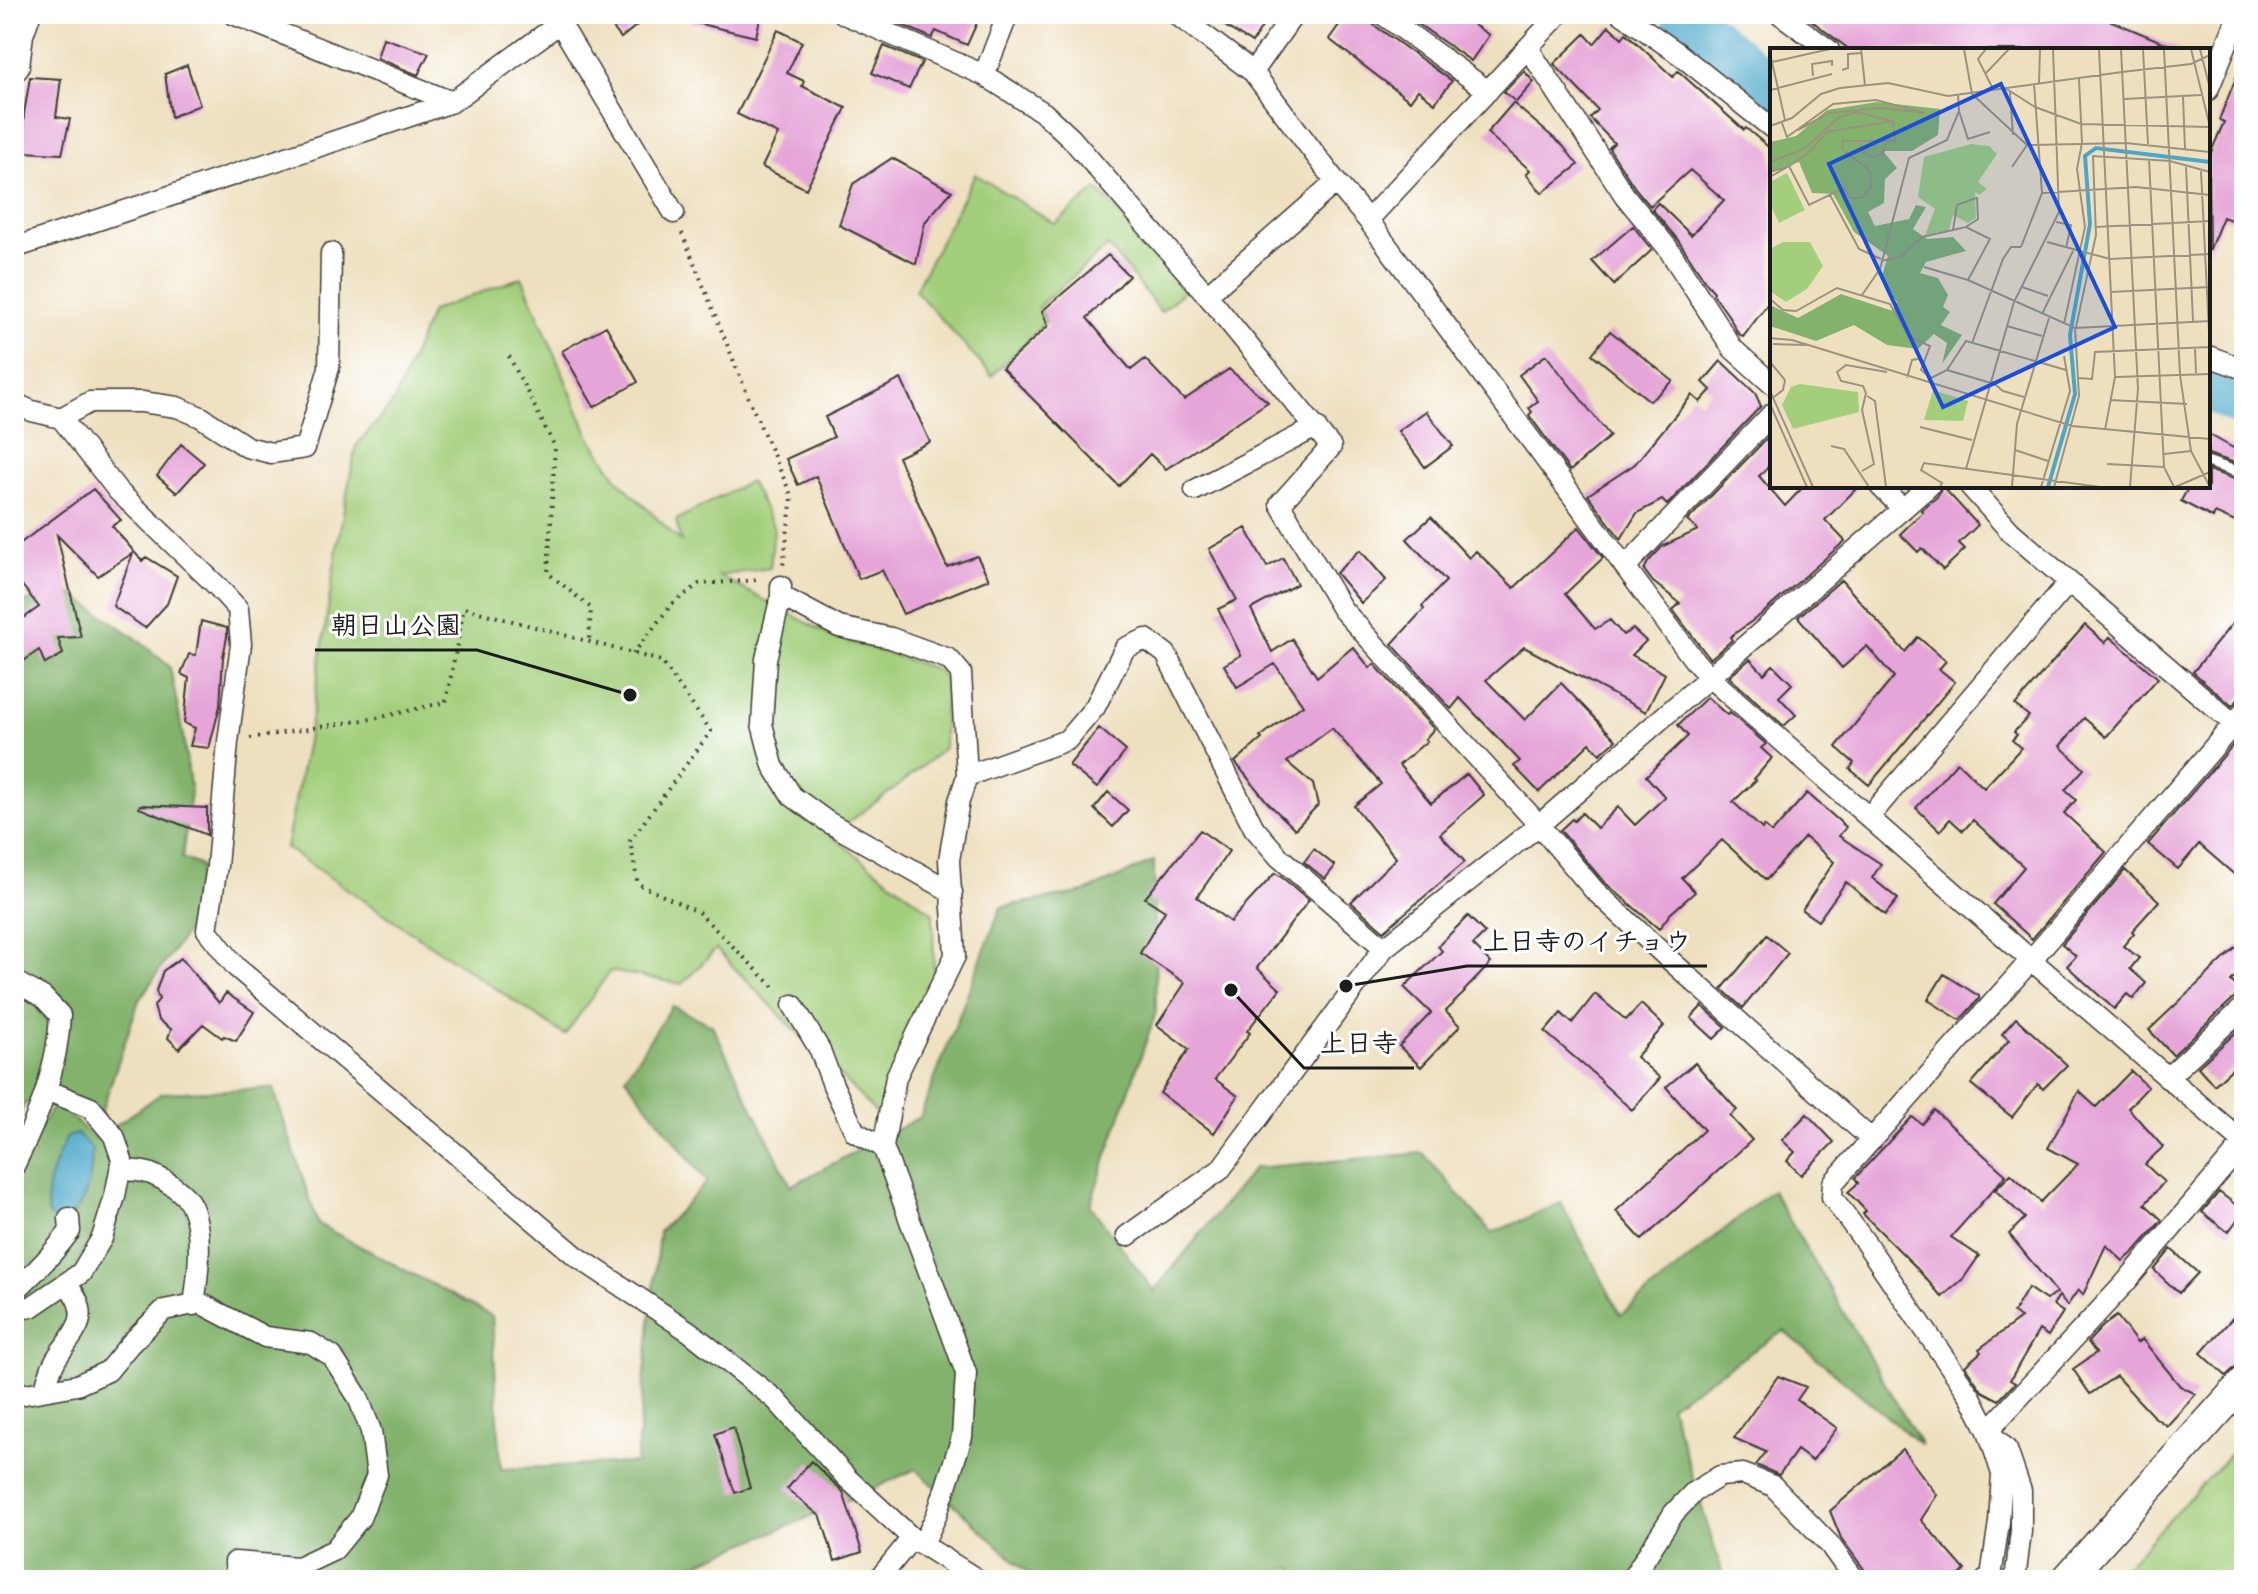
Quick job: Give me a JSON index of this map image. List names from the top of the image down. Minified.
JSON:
{"places":["朝日山公園","上日寺のイチョウ","上日寺"]}
